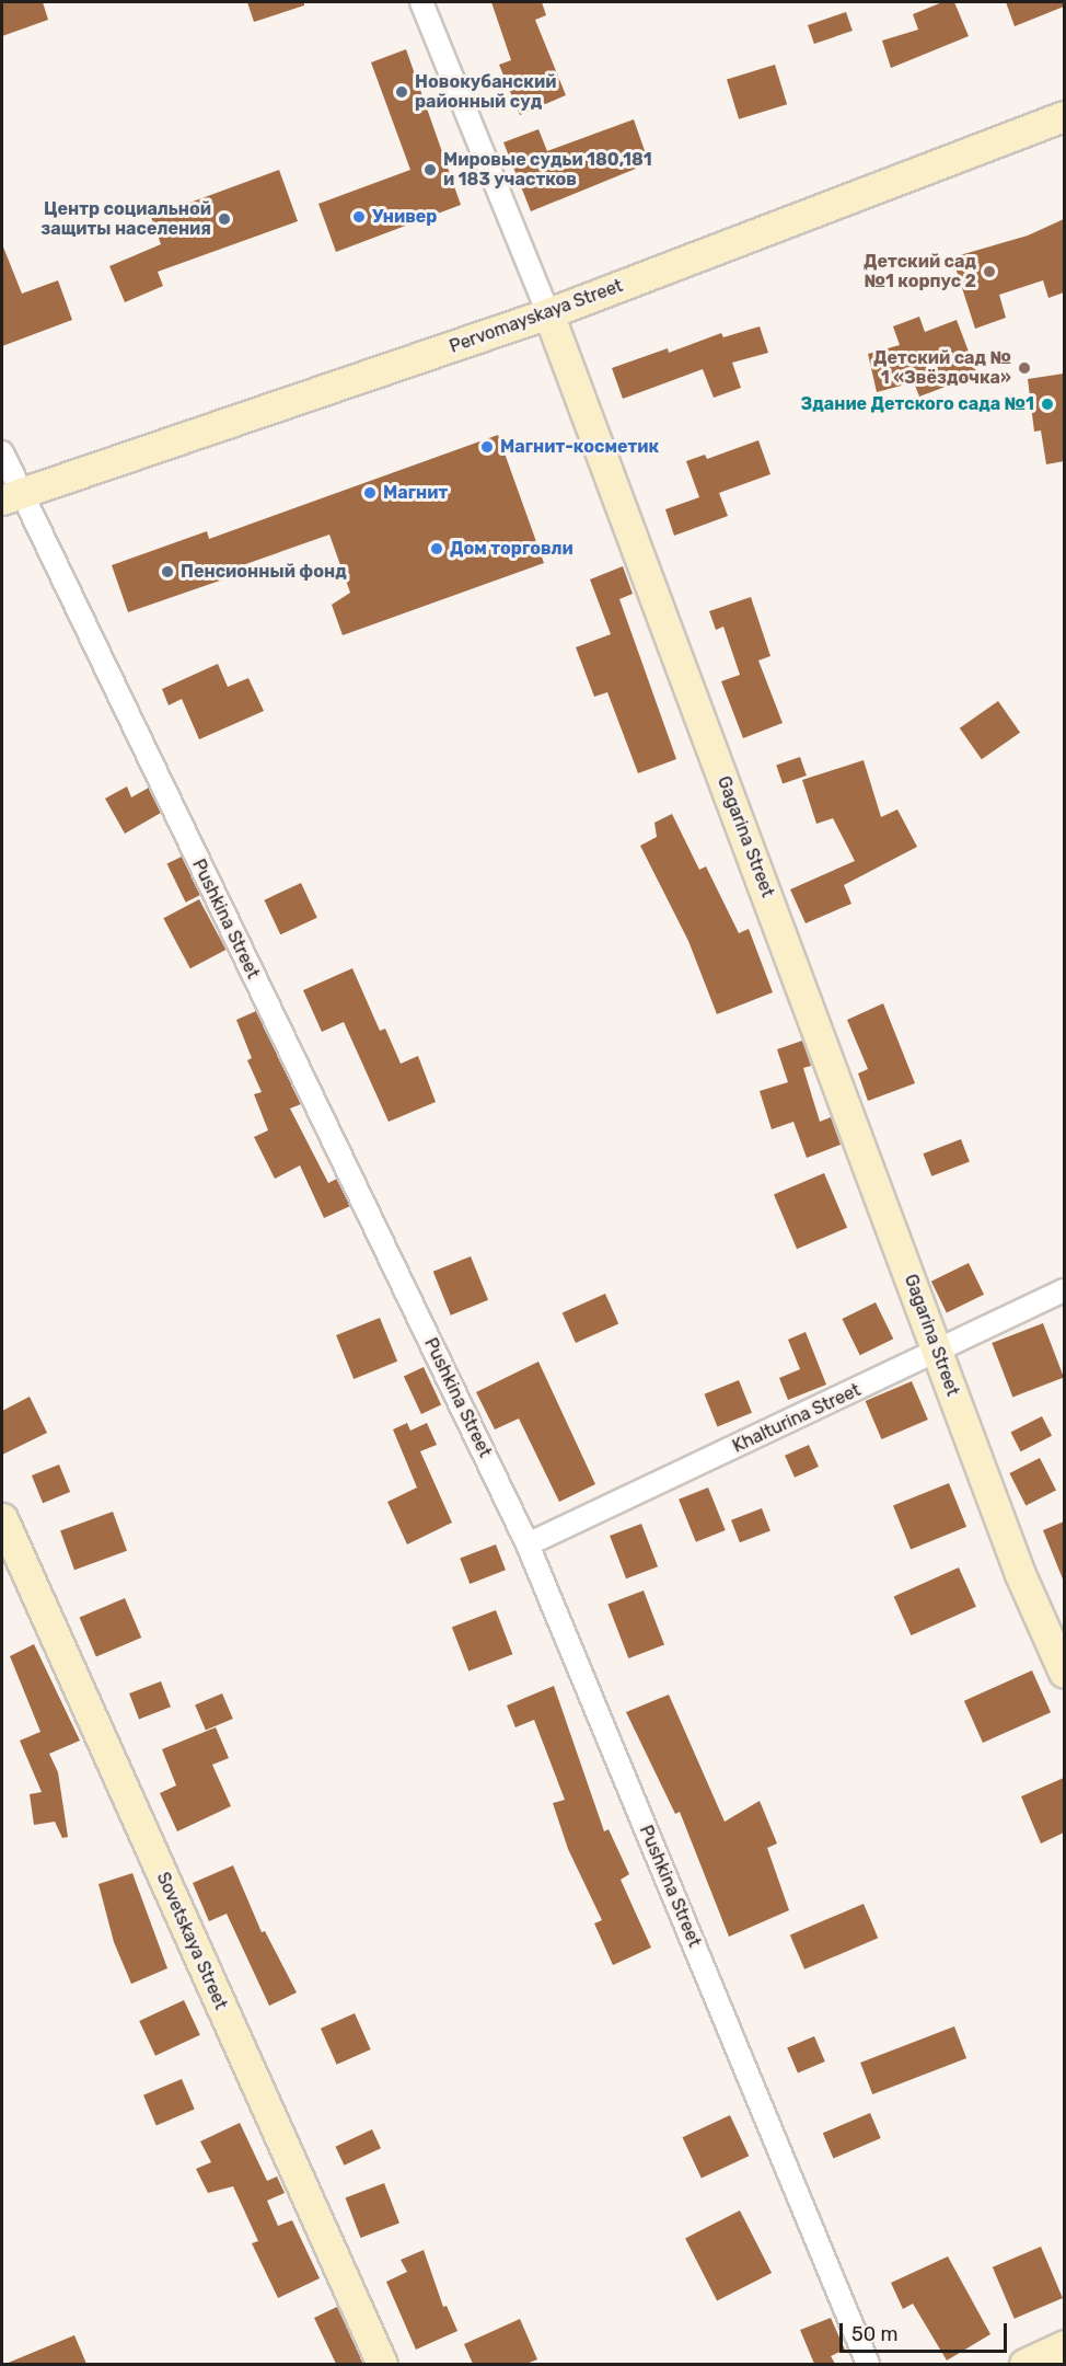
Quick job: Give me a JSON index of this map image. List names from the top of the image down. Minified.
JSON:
{"streets":{"street":["Pervomayskaya Street","Gagarina Street","Pushkina Street","Khalturina Street","Sovetskaya Street"]},"crossings":[["Pervomayskaya Street","Gagarina Street"],["Pervomayskaya Street","Pushkina Street"],["Gagarina Street","Khalturina Street"],["Pushkina Street","Khalturina Street"]],"places":["Новокубанский районный суд","Мировые судьи 180,181 и 183 участков","Универ","Центр социальной защиты населения","Детский сад №1 корпус 2","Детский сад № 1 «Звёздочка»","Здание Детского сада №1","Магнит-косметик","Магнит","Дом торговли","Пенсионный фонд"],"scale_bar":"50 m"}
